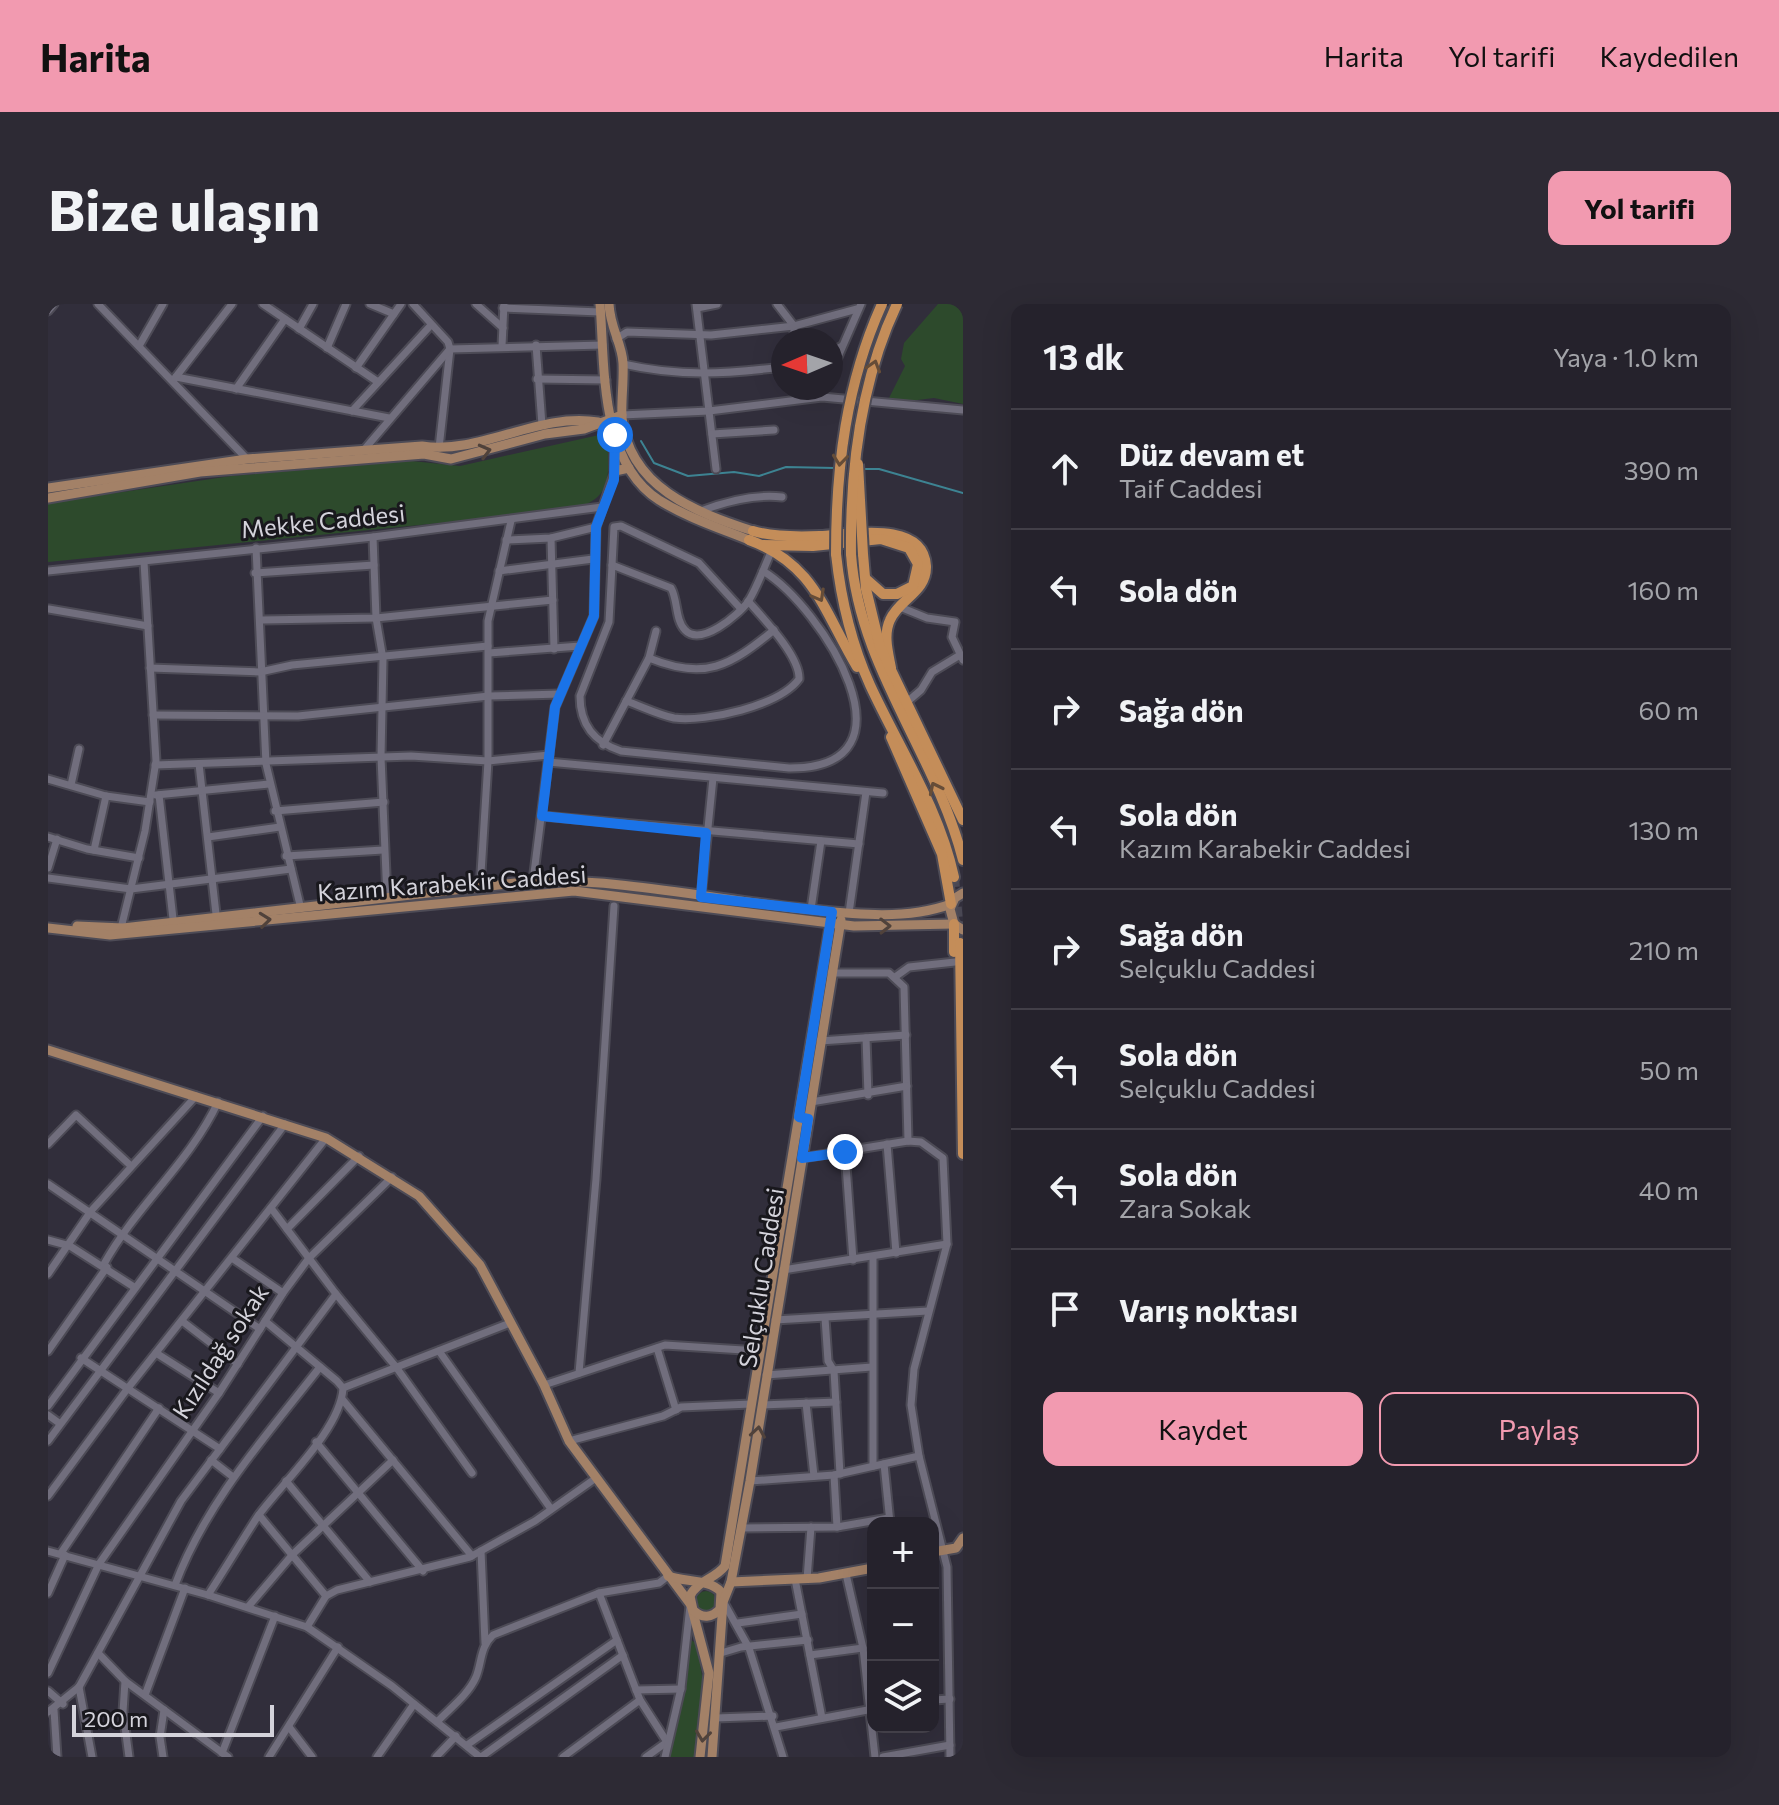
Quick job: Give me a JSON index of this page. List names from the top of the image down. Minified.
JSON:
{"streets":{"main road":["Kazım Karabekir Caddesi","Selçuklu Caddesi"],"street":["Mekke Caddesi","Kızıldağ sokak"]},"crossings":[["Kazım Karabekir Caddesi","Selçuklu Caddesi"]],"scale_bar":"200 m","north":"left","page":{"header":"Harita","nav":["Harita","Yol tarifi","Kaydedilen"],"buttons":["Yol tarifi",["Kaydet","Paylaş"]],"title":"Bize ulaşın","heading":["13 dk","Yaya · 1.0 km"],"list":[["Düz devam et","Taif Caddesi","390 m"],["Sola dön","160 m"],["Sağa dön","60 m"],["Sola dön","Kazım Karabekir Caddesi","130 m"],["Sağa dön","Selçuklu Caddesi","210 m"],["Sola dön","Selçuklu Caddesi","50 m"],["Sola dön","Zara Sokak","40 m"],"Varış noktası"],"map_buttons":["+","−"],"scale":"200 m"}}
